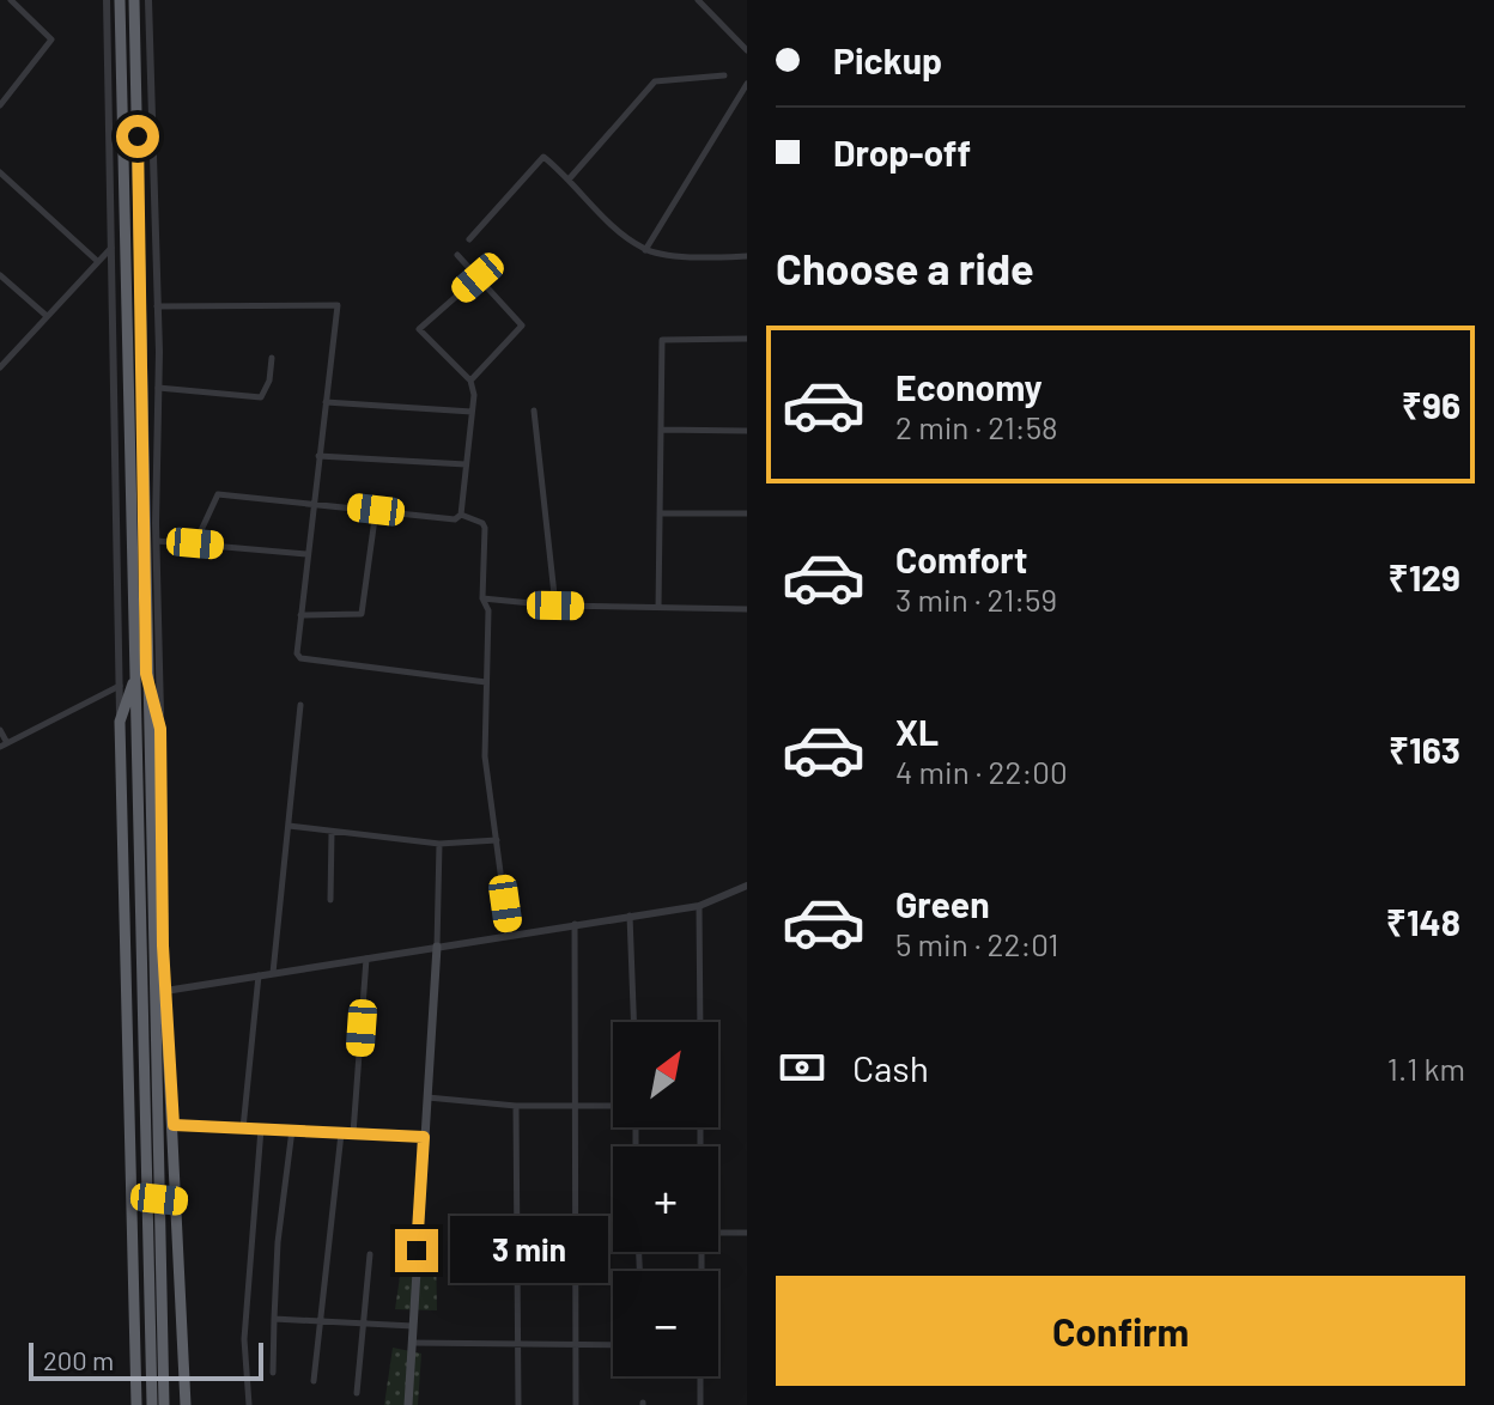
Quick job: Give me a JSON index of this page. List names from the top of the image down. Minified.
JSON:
{"scale_bar":"200 m","north":"top right","page":{"banner":["Pickup","Drop-off"],"heading":"Choose a ride","list":[{"name":"Economy","note":"2 min · 21:58","value":"₹96"},{"name":"Comfort","note":"3 min · 21:59","value":"₹129"},{"name":"XL","note":"4 min · 22:00","value":"₹163"},{"name":"Green","note":"5 min · 22:01","value":"₹148"}],"pay":["Cash","1.1 km"],"map_buttons":["+","−"],"bubble":"3 min","buttons":"Confirm","scale":"200 m"}}
